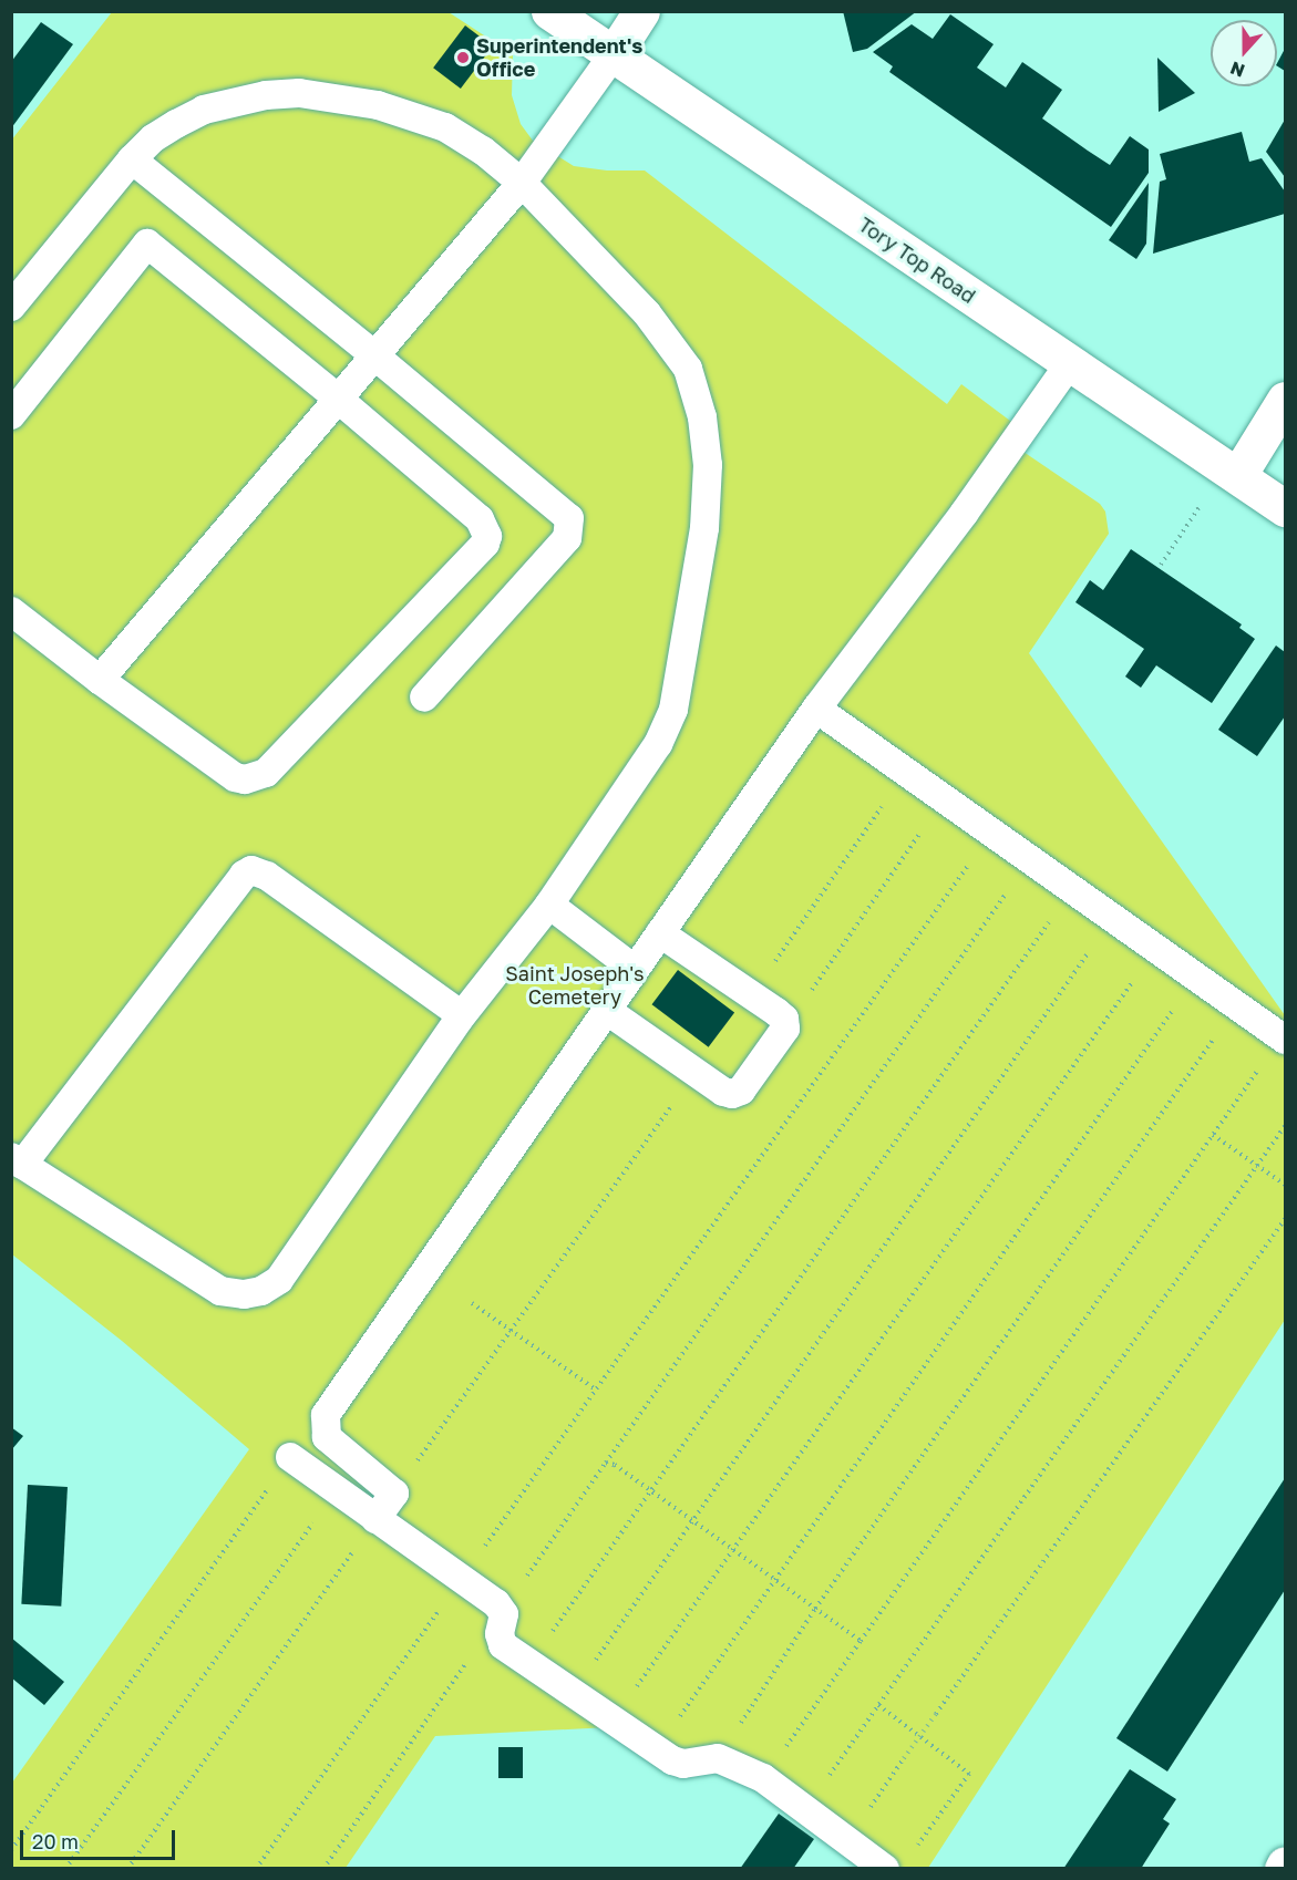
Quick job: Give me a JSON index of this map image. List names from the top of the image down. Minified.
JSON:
{"streets":{"street":["Tory Top Road"]},"parks":["Saint Joseph's Cemetery"],"places":["Superintendent's Office"],"scale_bar":"20 m","north":"bottom"}
